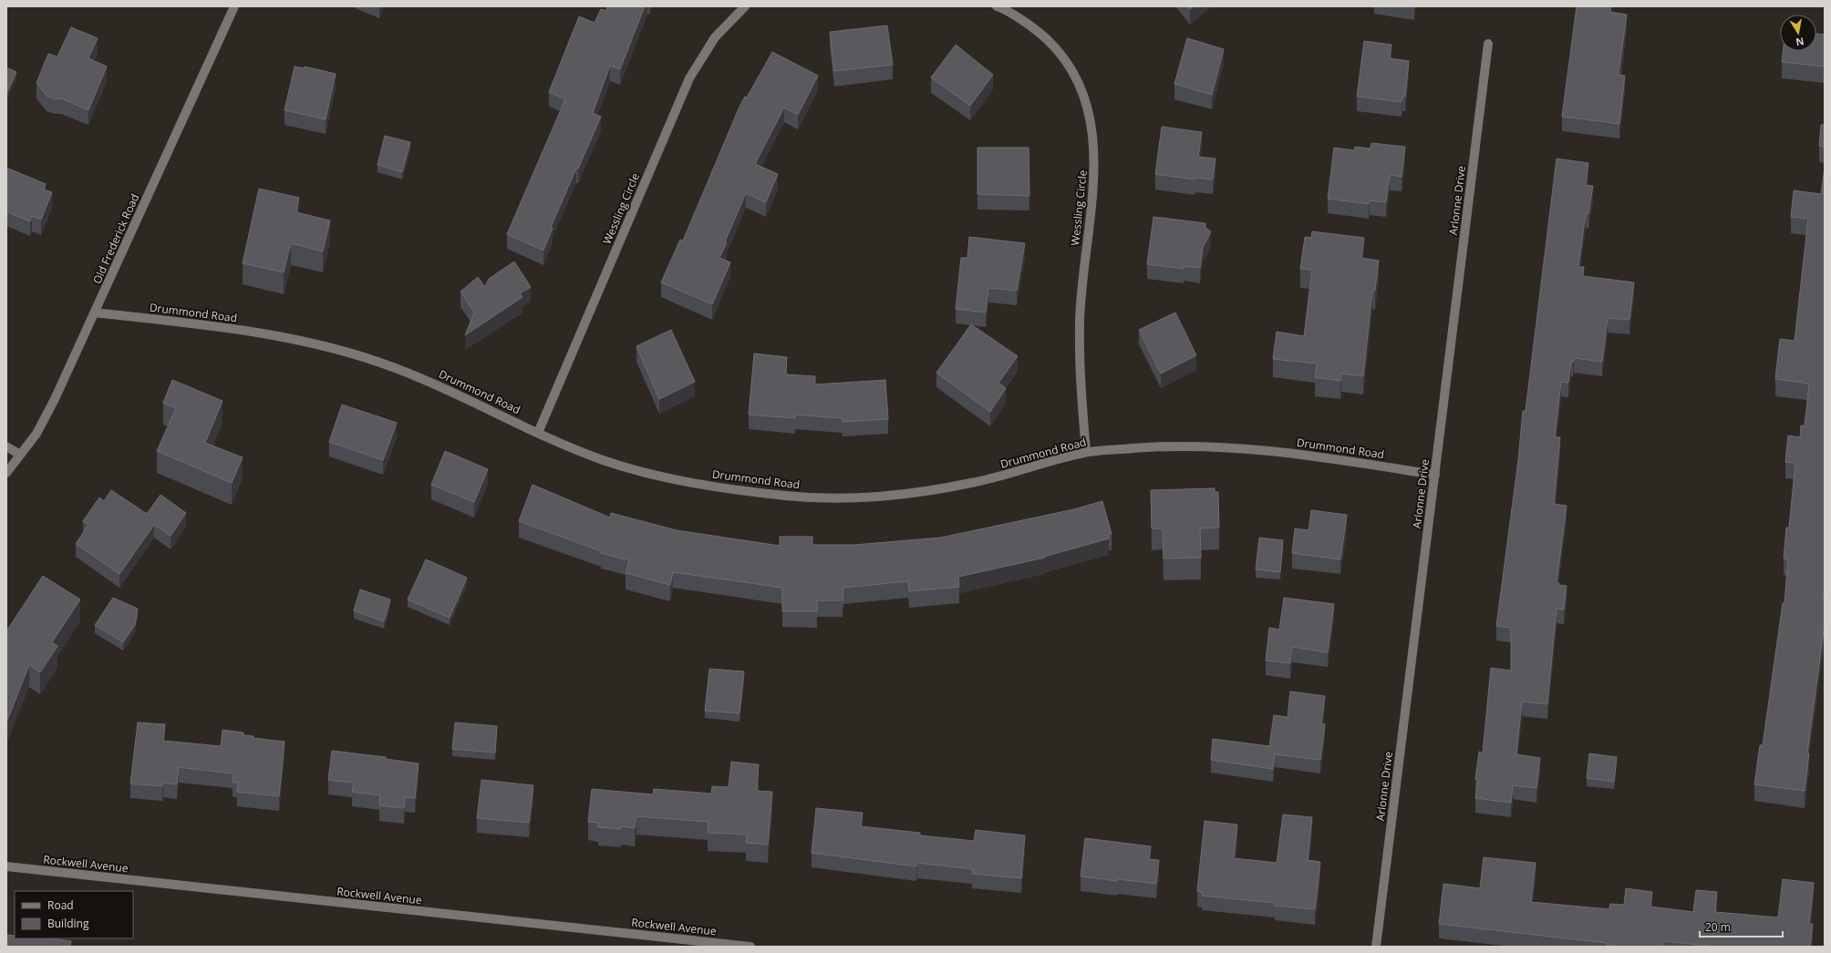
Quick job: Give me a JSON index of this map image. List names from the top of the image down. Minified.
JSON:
{"streets":{"street":["Arlonne Drive","Wessling Circle","Old Frederick Road","Drummond Road","Rockwell Avenue"]},"crossings":[["Arlonne Drive","Drummond Road"],["Wessling Circle","Drummond Road"],["Old Frederick Road","Drummond Road"]],"legend":["Road","Building"],"scale_bar":"20 m","north":"bottom"}
